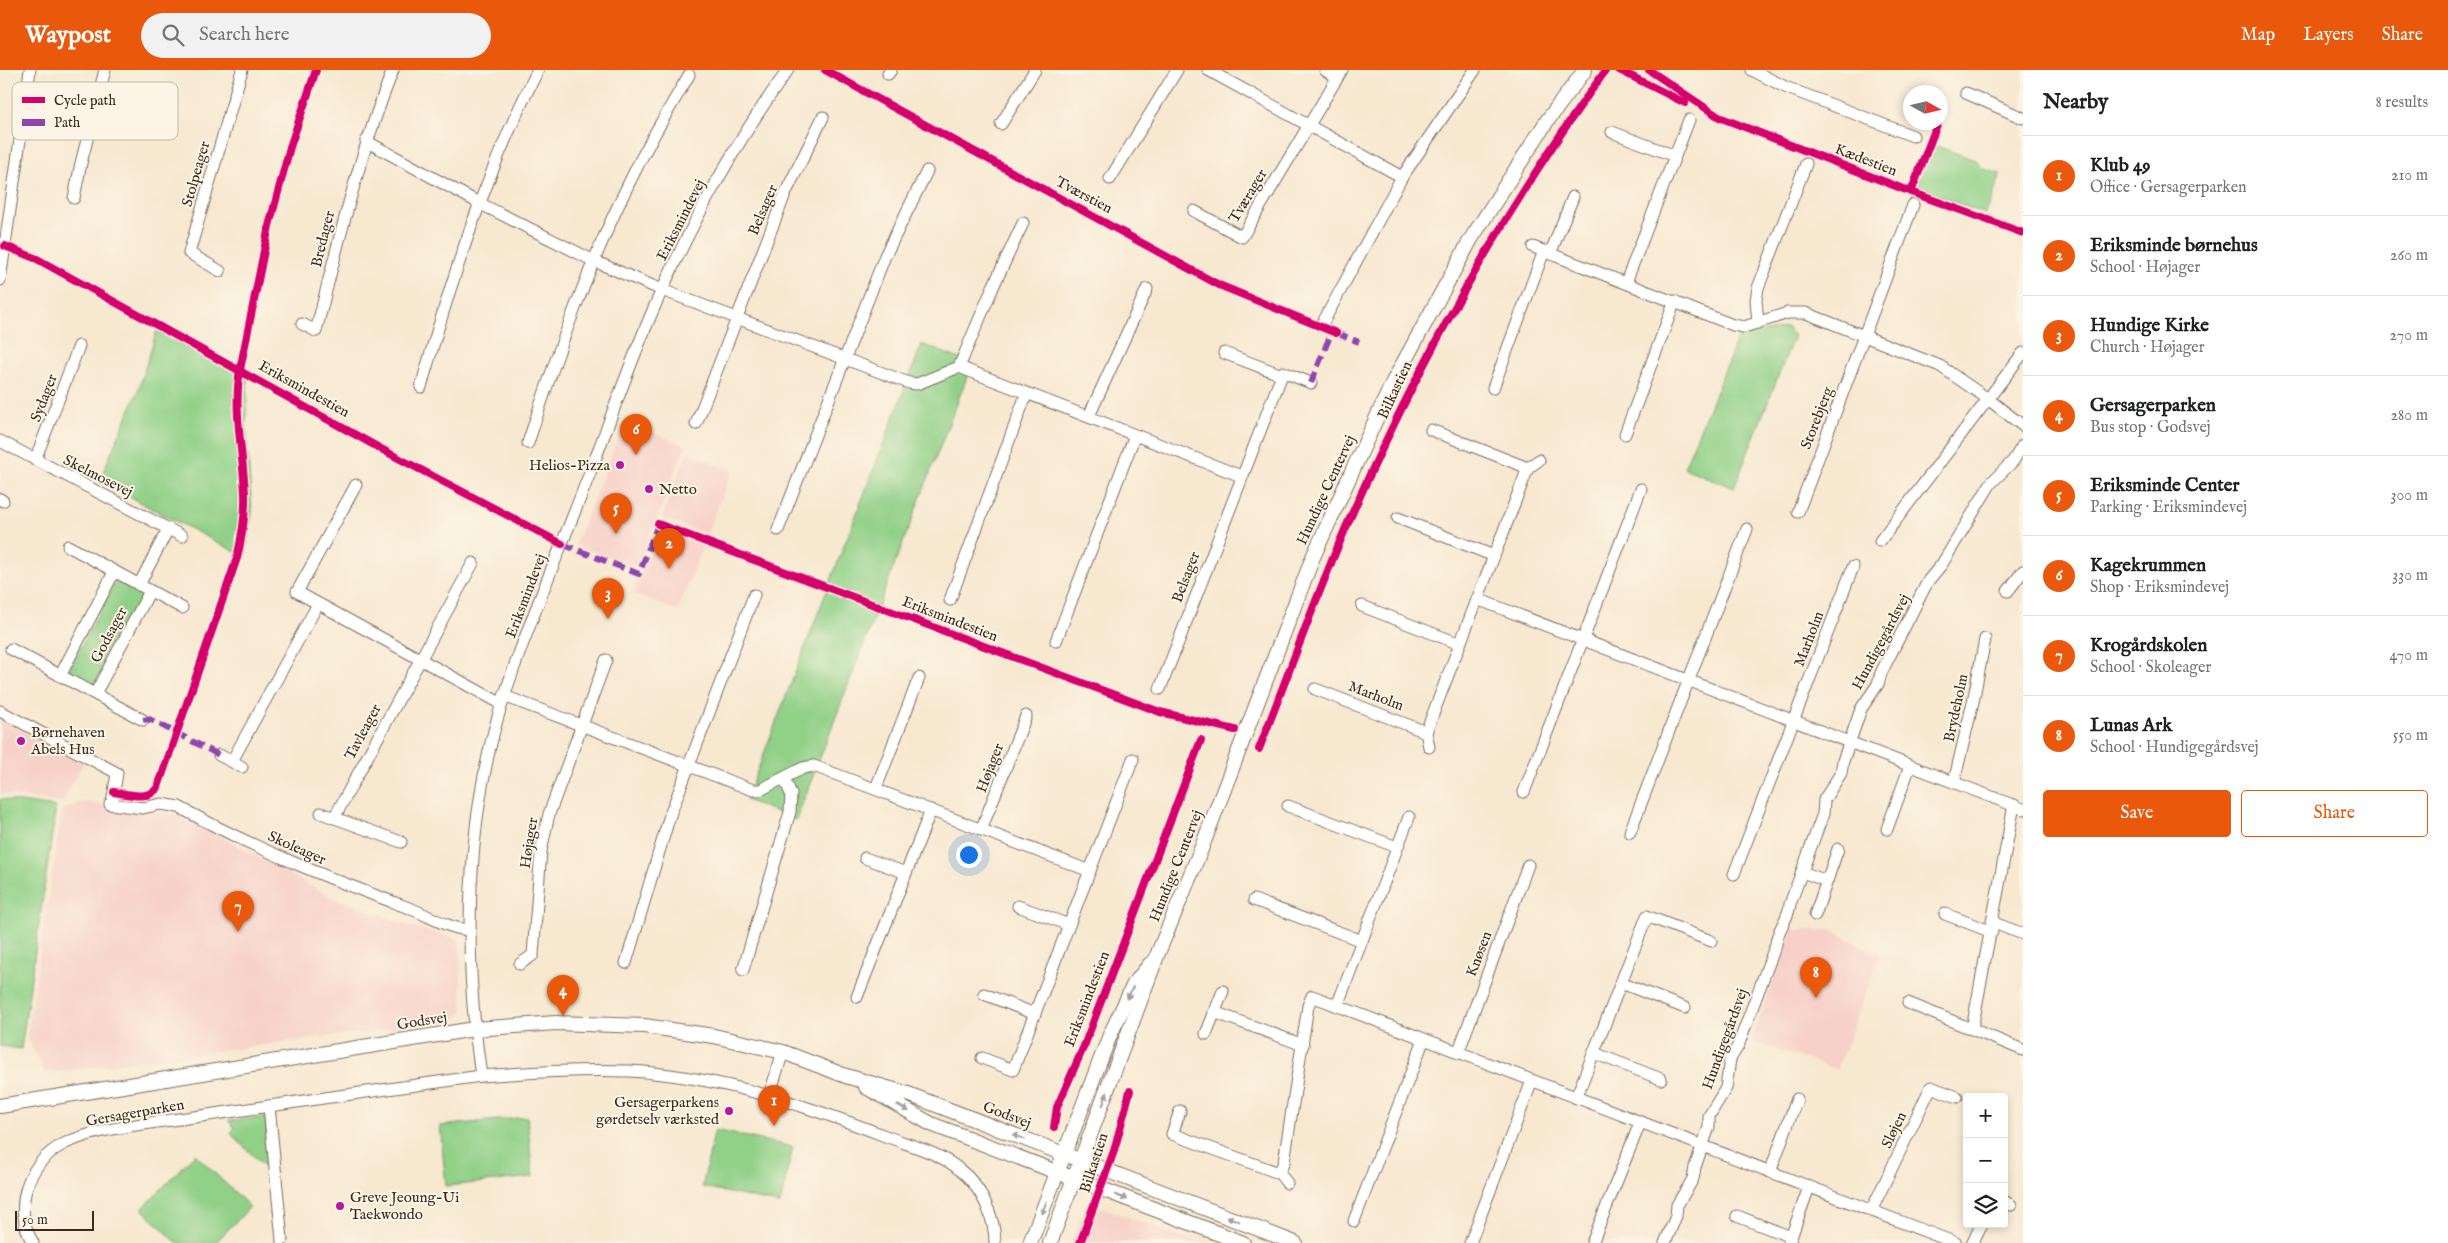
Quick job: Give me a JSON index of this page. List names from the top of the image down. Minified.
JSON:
{"streets":{"street":["Stolpeager","Tværager","Belsager","Eriksmindevej","Bredager","Sydager","Storebjerg","Skelmosevej","Hundige Centervej","Godsager","Marholm","Hundigegårdsvej","Brydeholm","Tavleager","Højager","Skoleager","Knøsen","Godsvej","Gersagerparken","Sløjen"],"cycle path":["Kædestien","Tværstien","Eriksmindestien","Bilkastien"]},"crossings":[["Eriksmindevej","Skoleager"],["Eriksmindevej","Godsvej"],["Sydager","Skelmosevej"],["Hundige Centervej","Godsvej"]],"places":["Helios-Pizza","Netto","Børnehaven Abels Hus","Gersagerparkens gørdetselv værksted","Greve Jeoung-Ui Taekwondo"],"legend":["Cycle path","Path"],"scale_bar":"50 m","north":"right","page":{"header":"Waypost","search":"Search here","nav":["Map","Layers","Share"],"heading":["Nearby","8 results"],"list":[{"mark":"1","name":"Klub 49","note":"Office · Gersagerparken","value":"210 m"},{"mark":"2","name":"Eriksminde børnehus","note":"School · Højager","value":"260 m"},{"mark":"3","name":"Hundige Kirke","note":"Church · Højager","value":"270 m"},{"mark":"4","name":"Gersagerparken","note":"Bus stop · Godsvej","value":"280 m"},{"mark":"5","name":"Eriksminde Center","note":"Parking · Eriksmindevej","value":"300 m"},{"mark":"6","name":"Kagekrummen","note":"Shop · Eriksmindevej","value":"330 m"},{"mark":"7","name":"Krogårdskolen","note":"School · Skoleager","value":"470 m"},{"mark":"8","name":"Lunas Ark","note":"School · Hundigegårdsvej","value":"550 m"}],"pins":["6","5","2","3","7","8","4","1"],"buttons":["Save","Share"],"map_buttons":["+","−"],"scale":"50 m"}}
